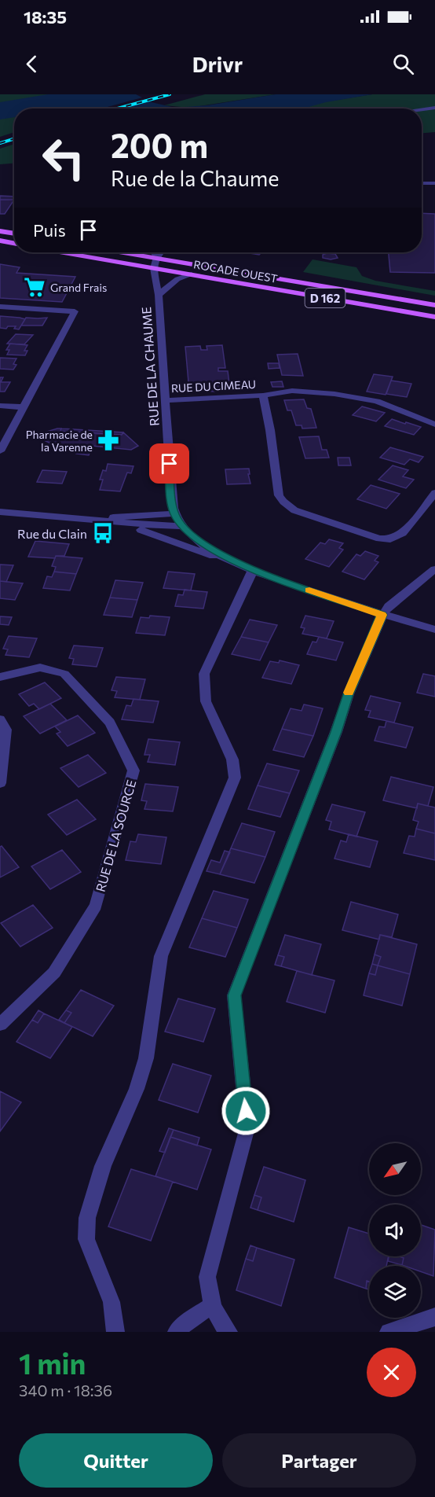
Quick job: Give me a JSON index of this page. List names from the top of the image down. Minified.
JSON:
{"streets":{"main road":["ROCADE OUEST","D 162"],"street":["RUE DE LA CHAUME","RUE DU CIMEAU","RUE DE LA SOURCE"]},"crossings":[["ROCADE OUEST","RUE DE LA CHAUME"],["RUE DE LA CHAUME","RUE DU CIMEAU"]],"places":{"supermarket":["Grand Frais"],"pharmacy":["Pharmacie de la Varenne"],"bus stop":["Rue du Clain"]},"north":"bottom left","page":{"status":"18:35","header":"Drivr","turn":["200 m","Rue de la Chaume"],"then":"Puis","heading":["1 min","340 m · 18:36"],"buttons":["Quitter","Partager"]}}
